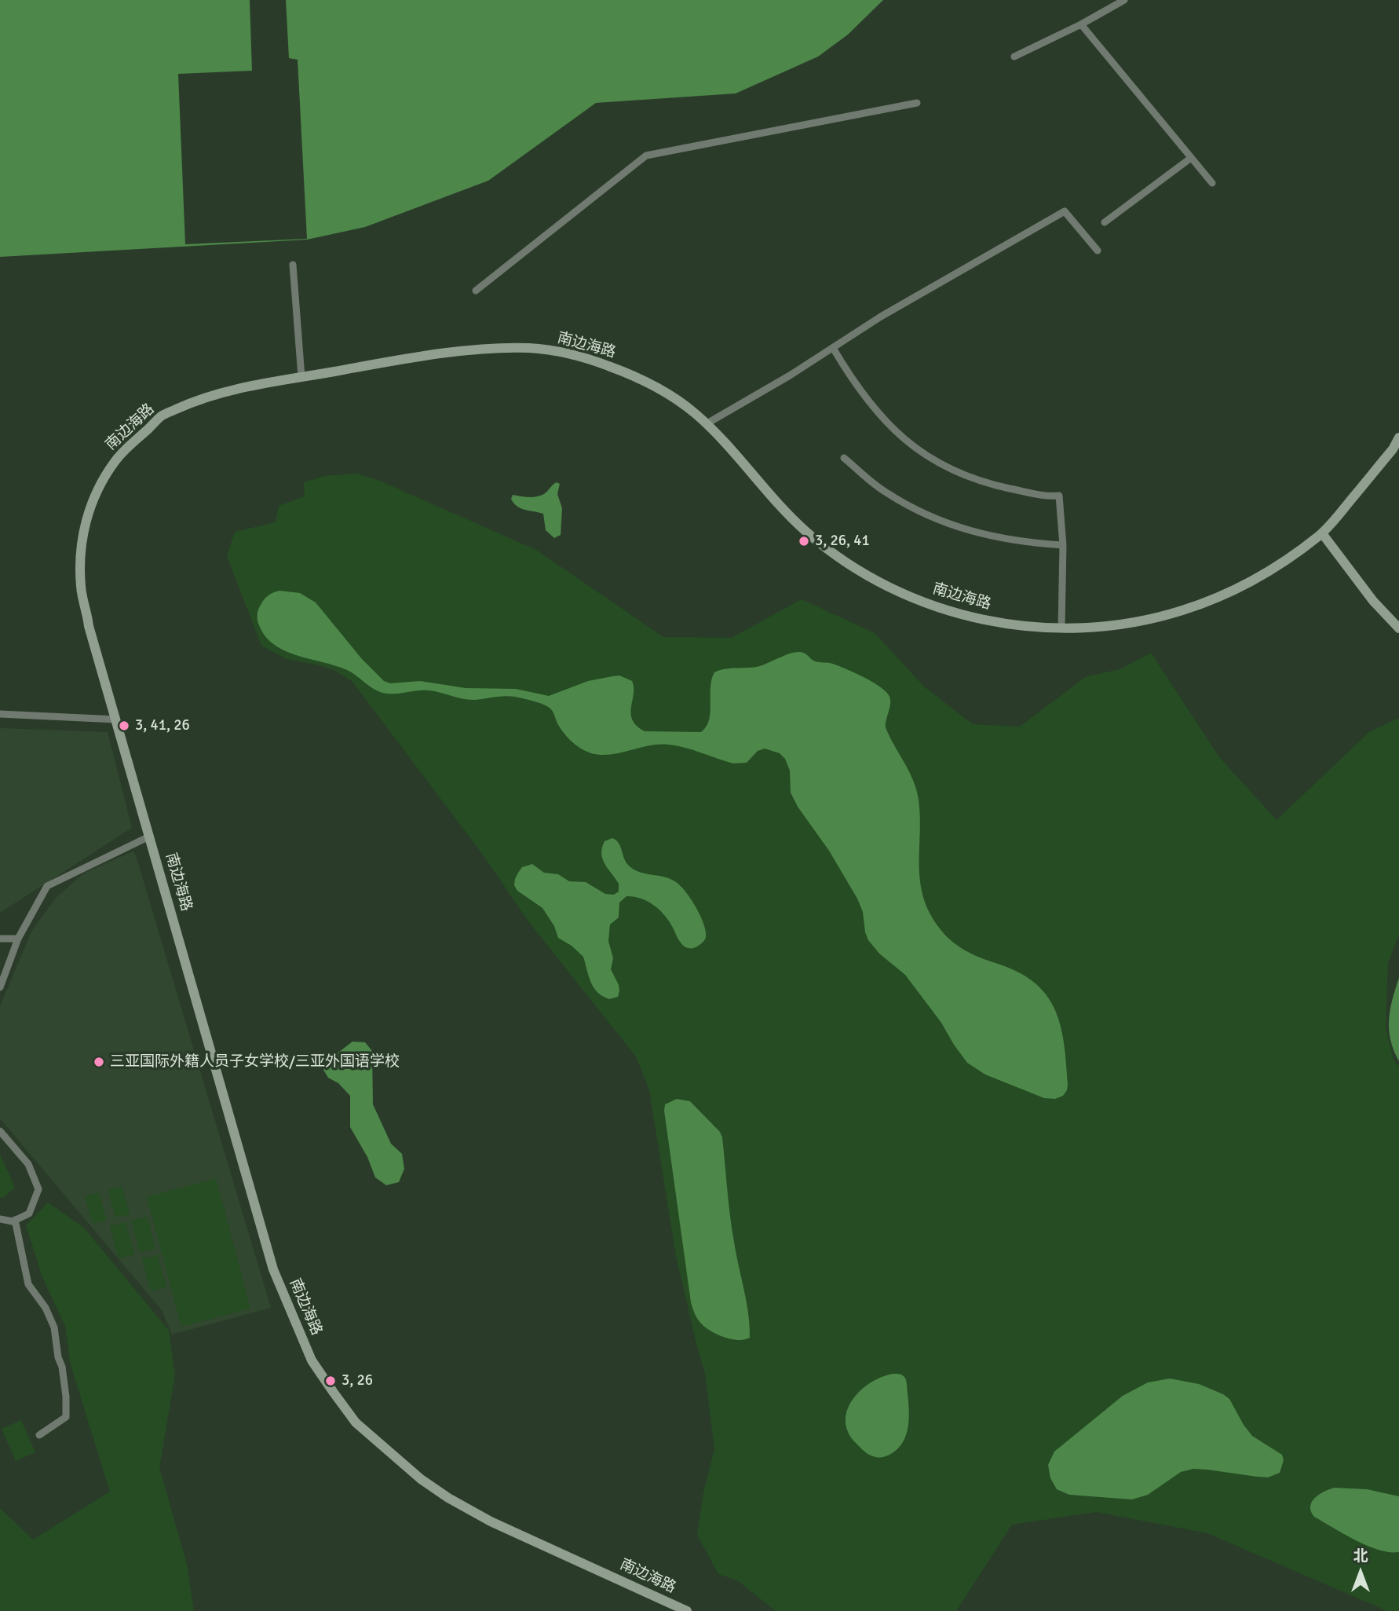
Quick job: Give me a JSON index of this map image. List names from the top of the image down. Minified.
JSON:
{"streets":{"street":["南边海路"]},"places":["3, 26, 41","3, 41, 26","三亚国际外籍人员子女学校/三亚外国语学校","3, 26"],"north":"top"}
